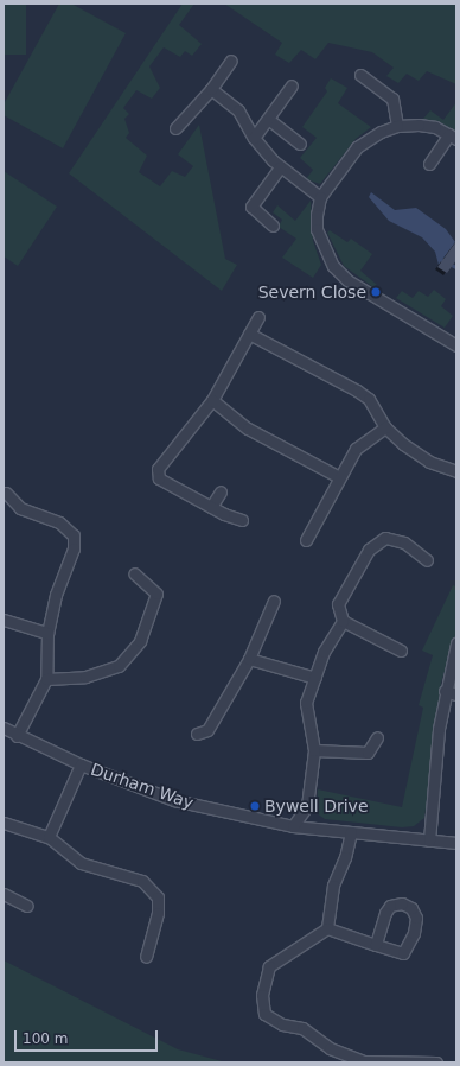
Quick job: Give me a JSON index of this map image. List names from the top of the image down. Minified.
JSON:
{"streets":{"street":["Durham Way"]},"places":["Severn Close","Bywell Drive"],"scale_bar":"100 m"}
